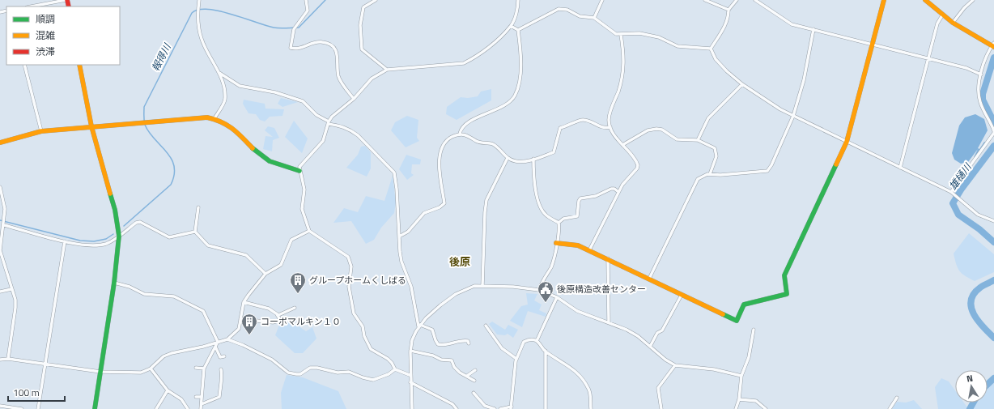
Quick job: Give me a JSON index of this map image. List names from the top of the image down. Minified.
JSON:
{"districts":["後原"],"water":["報得川","雄樋川"],"places":{"building":["グループホームくしばる","コーポマルキン１０"],"public building":["後原構造改善センター"]},"legend":["順調","混雑","渋滞"],"scale_bar":"100 m","north":"top"}
